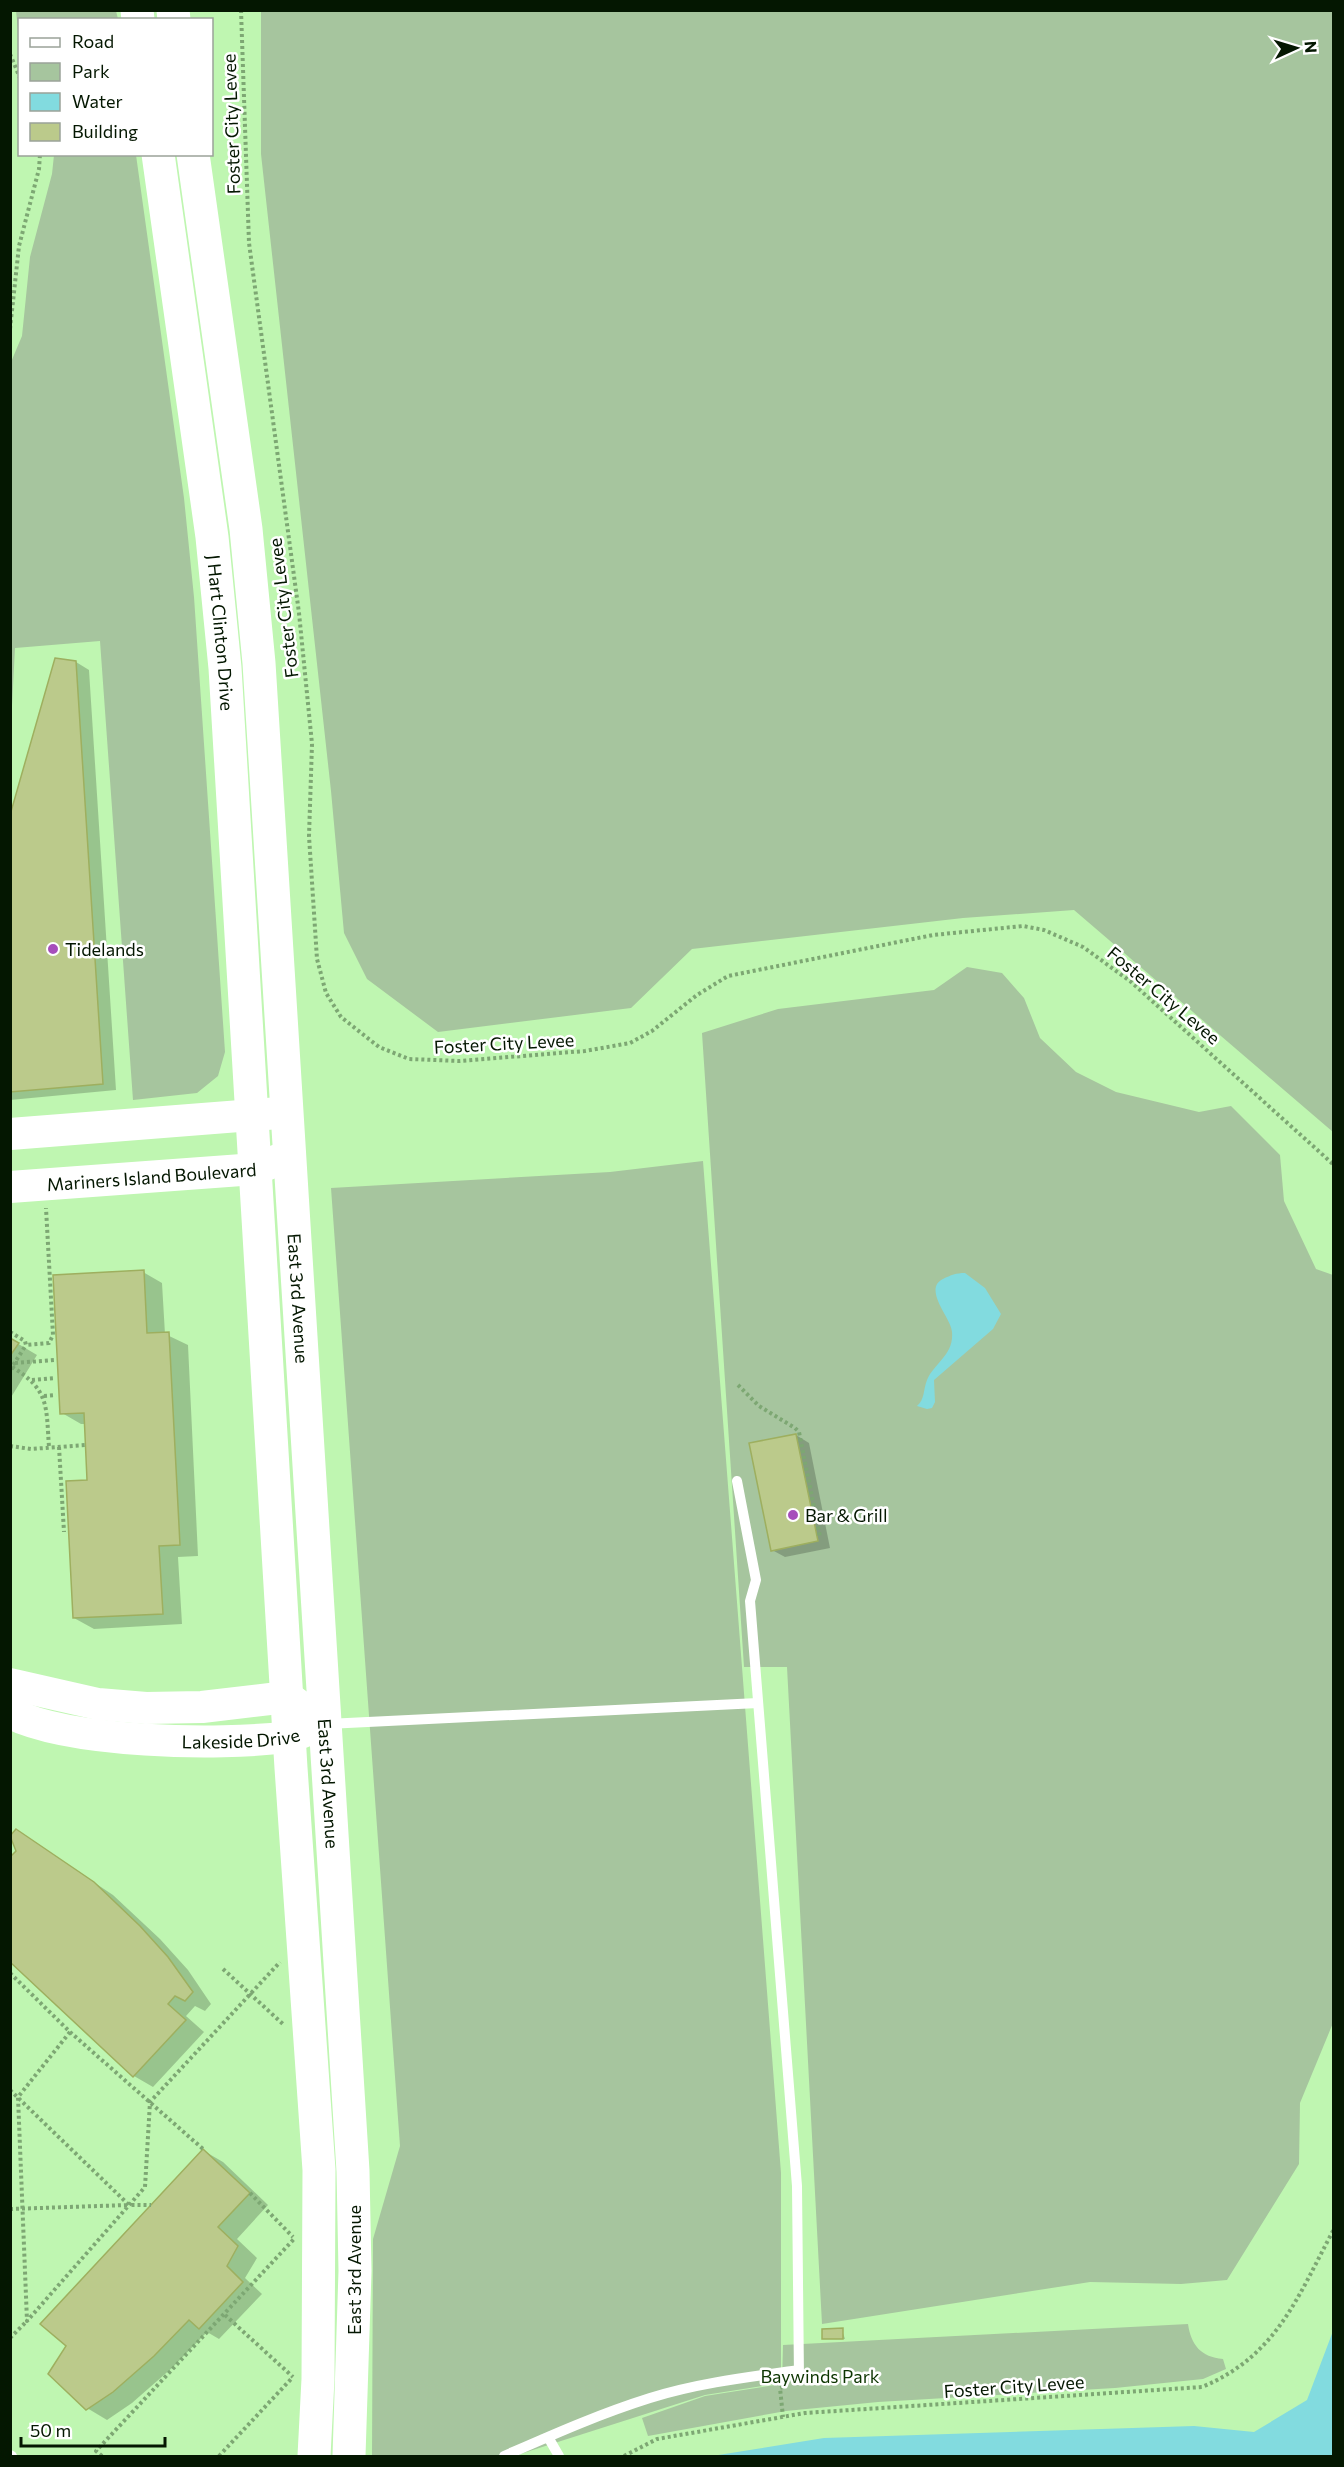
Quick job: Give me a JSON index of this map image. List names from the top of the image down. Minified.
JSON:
{"streets":{"main road":["J Hart Clinton Drive","East 3rd Avenue"],"street":["Mariners Island Boulevard","Lakeside Drive"],"path":["Foster City Levee"]},"crossings":[["J Hart Clinton Drive","East 3rd Avenue"],["Mariners Island Boulevard","East 3rd Avenue"],["East 3rd Avenue","Lakeside Drive"]],"parks":["Baywinds Park"],"places":["Tidelands","Bar & Grill"],"legend":["Road","Park","Water","Building"],"scale_bar":"50 m","north":"right"}
